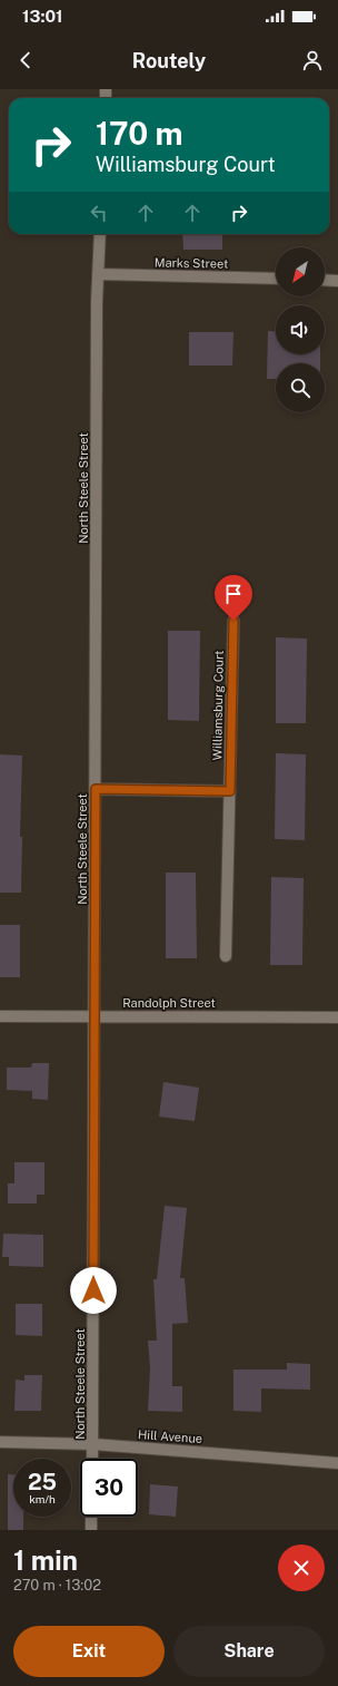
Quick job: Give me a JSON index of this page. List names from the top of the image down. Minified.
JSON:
{"streets":{"street":["Marks Street","North Steele Street","Williamsburg Court","Randolph Street","Hill Avenue"]},"crossings":[["Marks Street","North Steele Street"],["North Steele Street","Randolph Street"],["North Steele Street","Hill Avenue"]],"north":"bottom left","page":{"status":"13:01","header":"Routely","turn":["170 m","Williamsburg Court"],"speed":"25 km/h","limit":"30","heading":["1 min","270 m · 13:02"],"buttons":["Exit","Share"]}}
